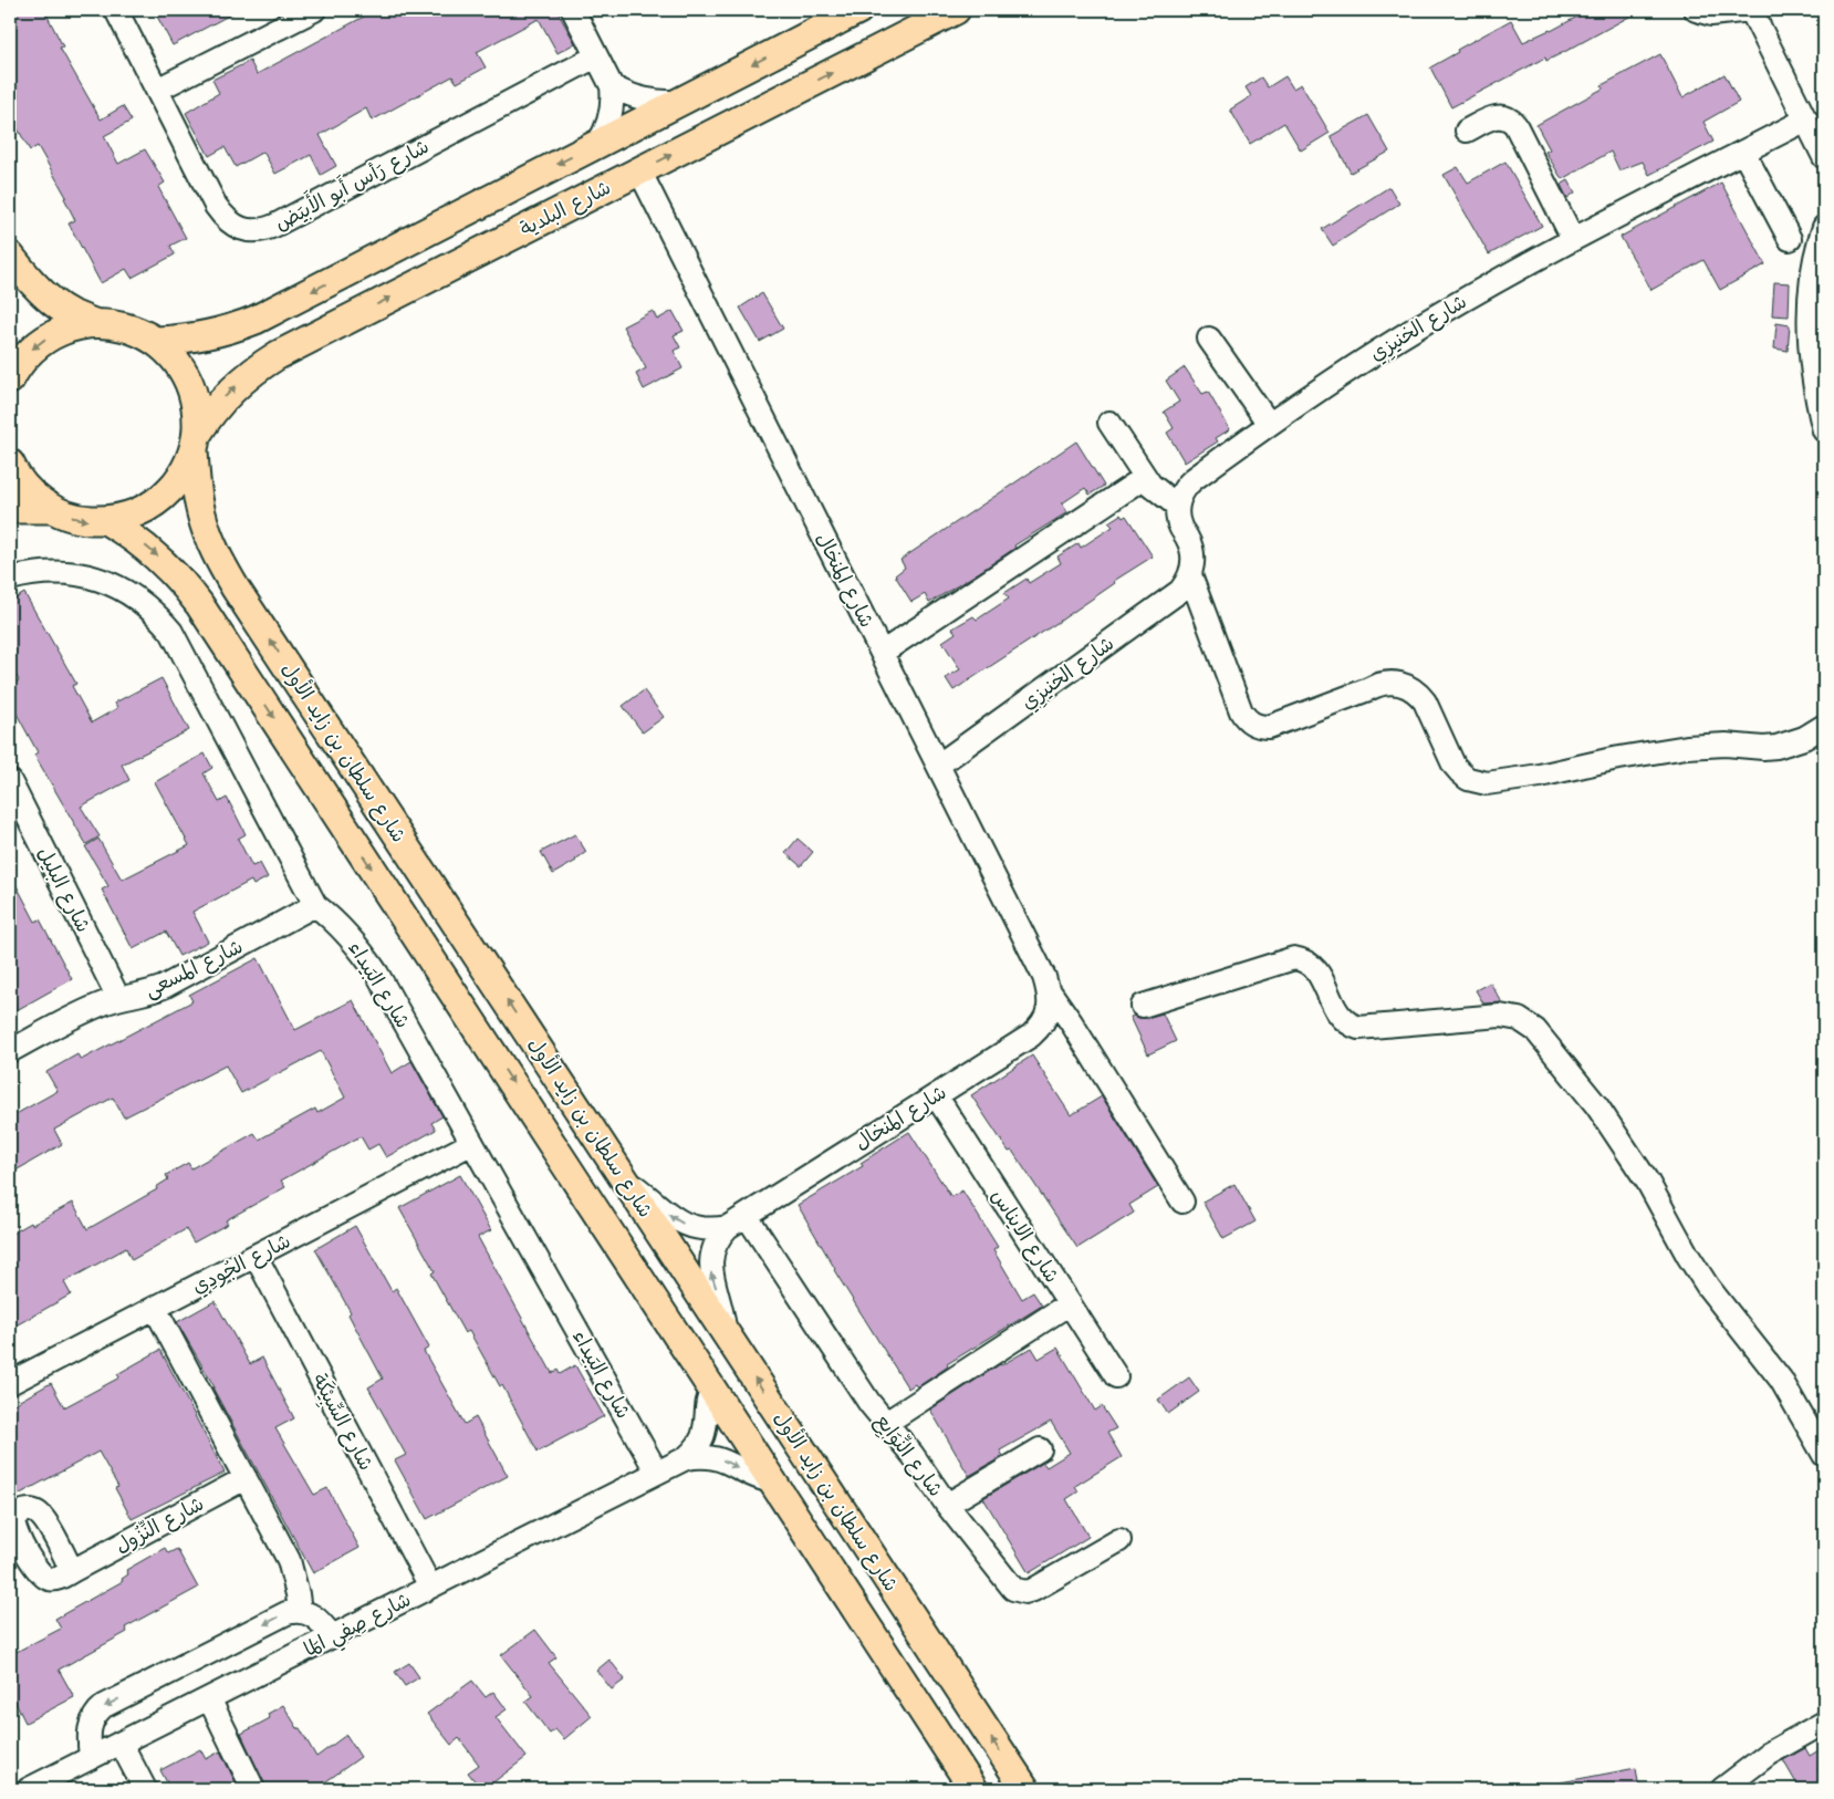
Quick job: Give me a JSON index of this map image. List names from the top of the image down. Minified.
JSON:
{"streets":{"main road":["شارع البلدية","شارع سلطان بن زايد الأول"],"street":["شارع رَأس أَبو الأَبيَض","شارع الخنيزِي","شارع المنخال","شارع البليل","شارع المسعى","شارع البَيداء","شارع الايناس","شارع الجُودِي","شارع السِّبِيْكَة","شارع النِّوَايِع","شارع النِّزُول","شارع صِفِي المَا"]},"crossings":[["شارع البلدية","شارع المنخال"],["شارع البلدية","شارع سلطان بن زايد الأول"],["شارع الخنيزِي","شارع المنخال"],["شارع المنخال","شارع سلطان بن زايد الأول"],["شارع المنخال","شارع الايناس"],["شارع المنخال","شارع النِّوَايِع"],["شارع سلطان بن زايد الأول","شارع صِفِي المَا"],["شارع البليل","شارع المسعى"],["شارع المسعى","شارع البَيداء"],["شارع البَيداء","شارع الجُودِي"],["شارع البَيداء","شارع صِفِي المَا"],["شارع الجُودِي","شارع السِّبِيْكَة"],["شارع السِّبِيْكَة","شارع صِفِي المَا"]]}
